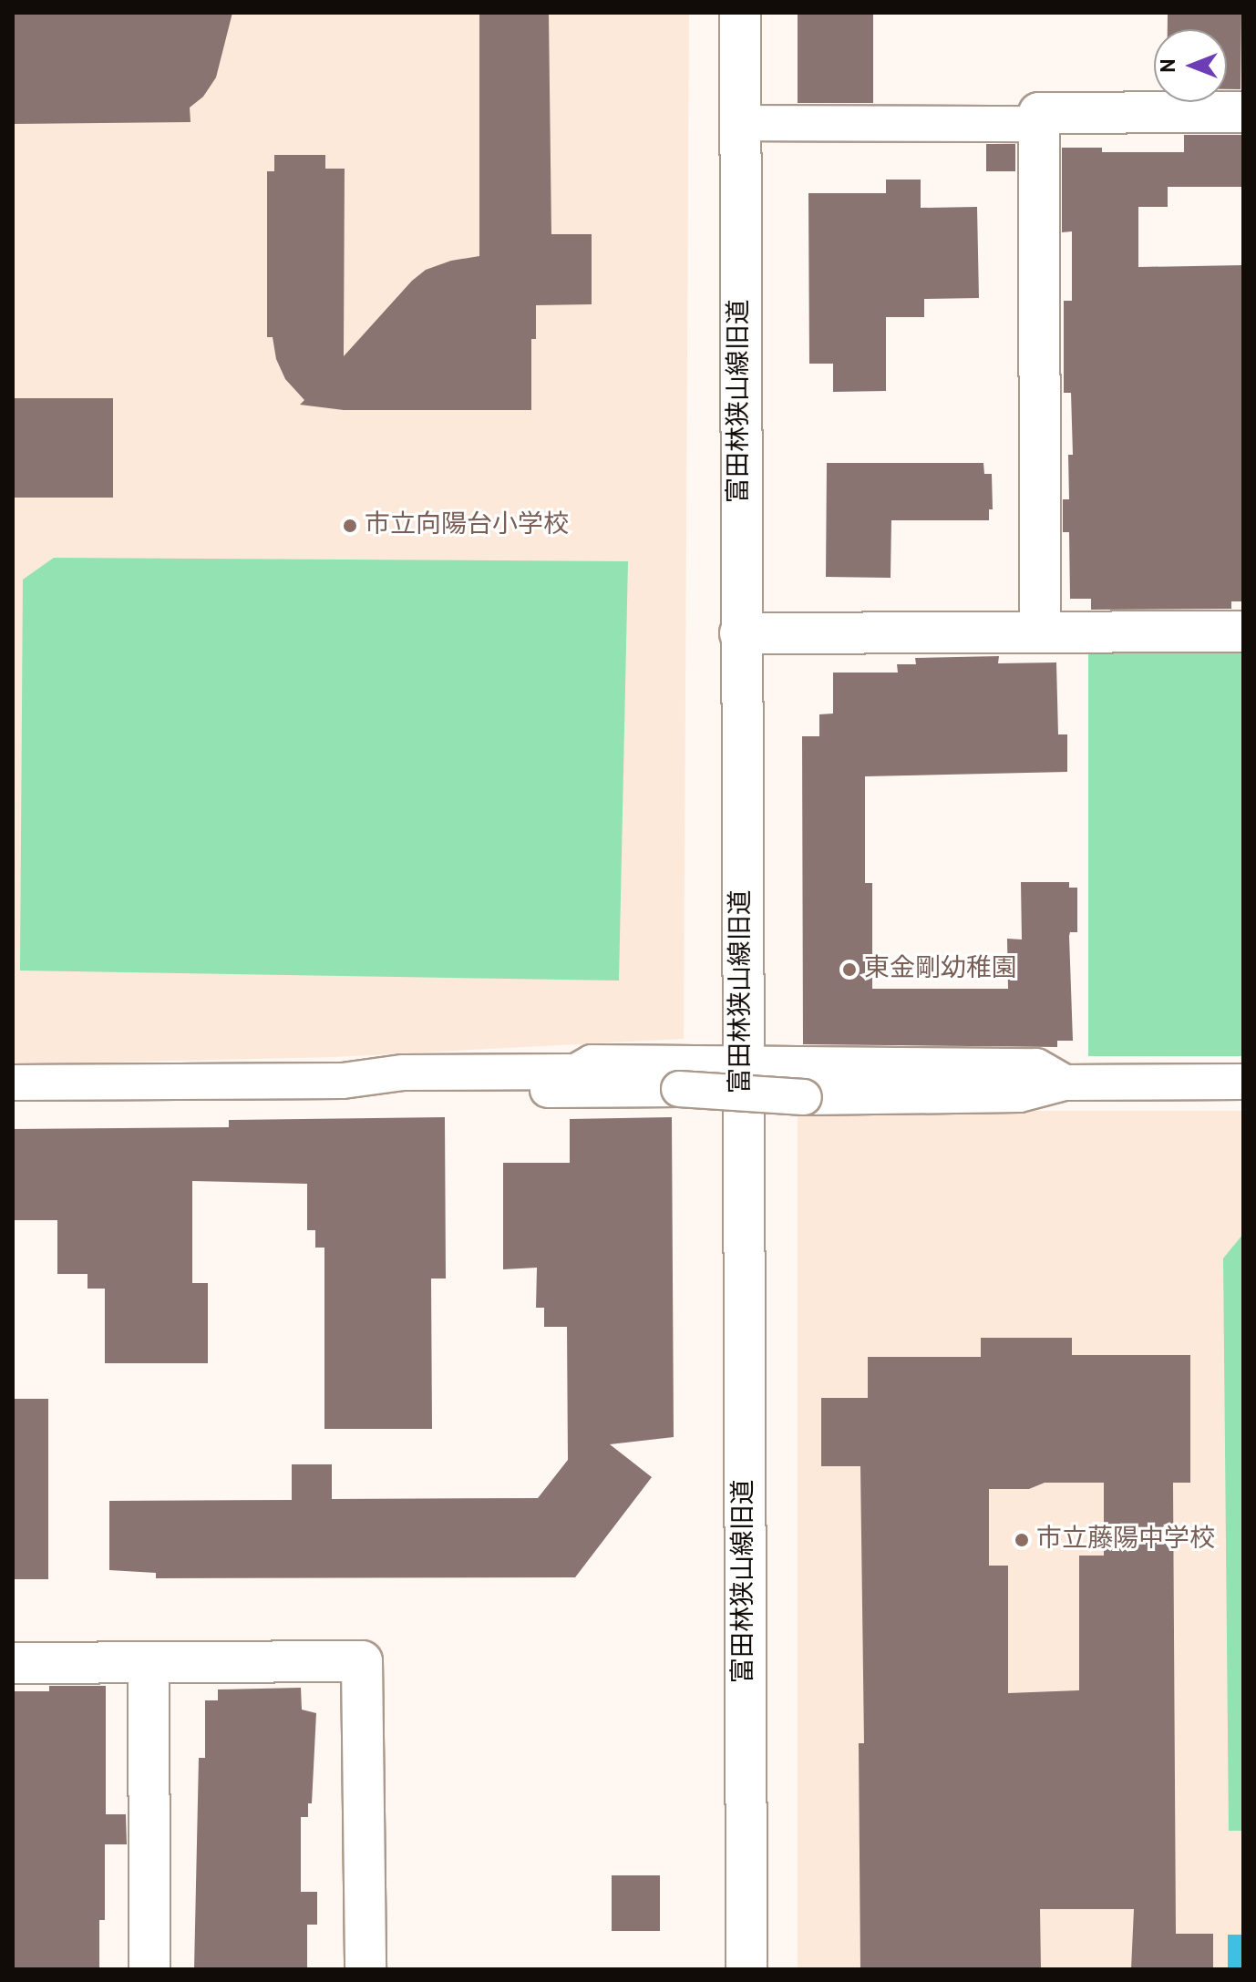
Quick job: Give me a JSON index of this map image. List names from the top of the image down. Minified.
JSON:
{"streets":{"street":["富田林狭山線旧道"]},"places":["市立向陽台小学校","東金剛幼稚園","市立藤陽中学校"],"north":"left"}
